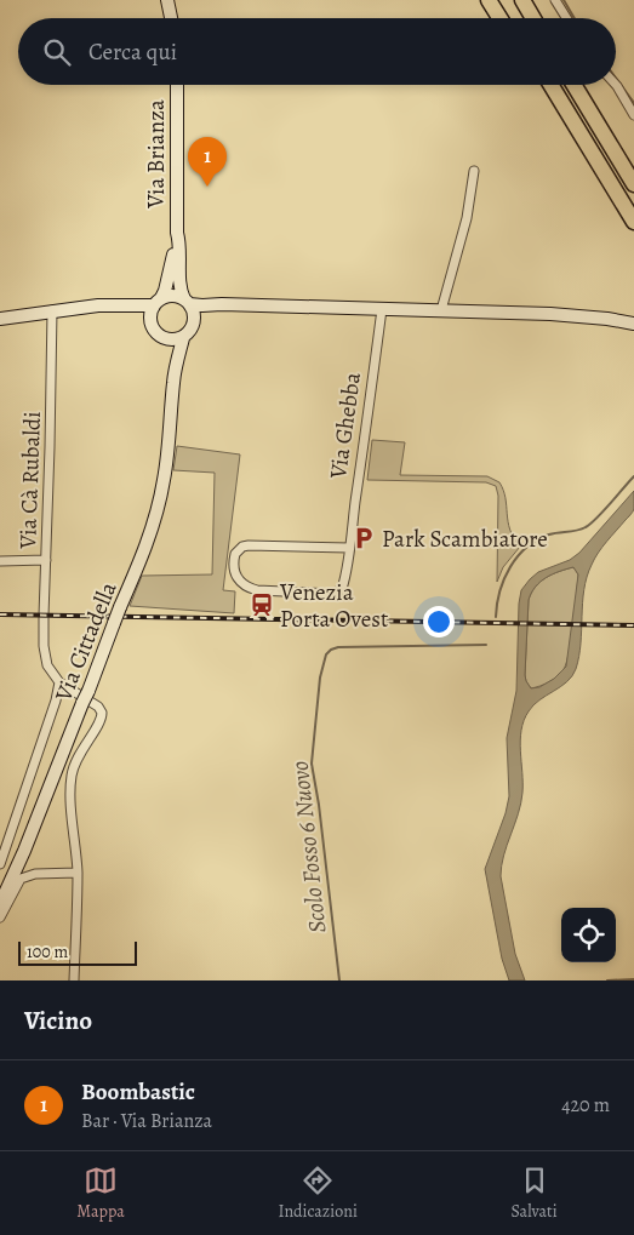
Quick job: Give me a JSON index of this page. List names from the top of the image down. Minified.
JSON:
{"streets":{"main road":["Via Brianza","Via Cittadella"],"street":["Via Ghebba","Via Cà Rubaldi"]},"crossings":[["Via Brianza","Via Cittadella"]],"water":["Scolo Fosso 6 Nuovo"],"places":{"parking":["Park Scambiatore"],"station":["Venezia Porta Ovest"]},"scale_bar":"100 m","page":{"search":"Cerca qui","pins":"1","scale":"100 m","heading":"Vicino","list":[{"mark":"1","name":"Boombastic","note":"Bar · Via Brianza","value":"420 m"}],"nav":["Mappa","Indicazioni","Salvati"]}}
